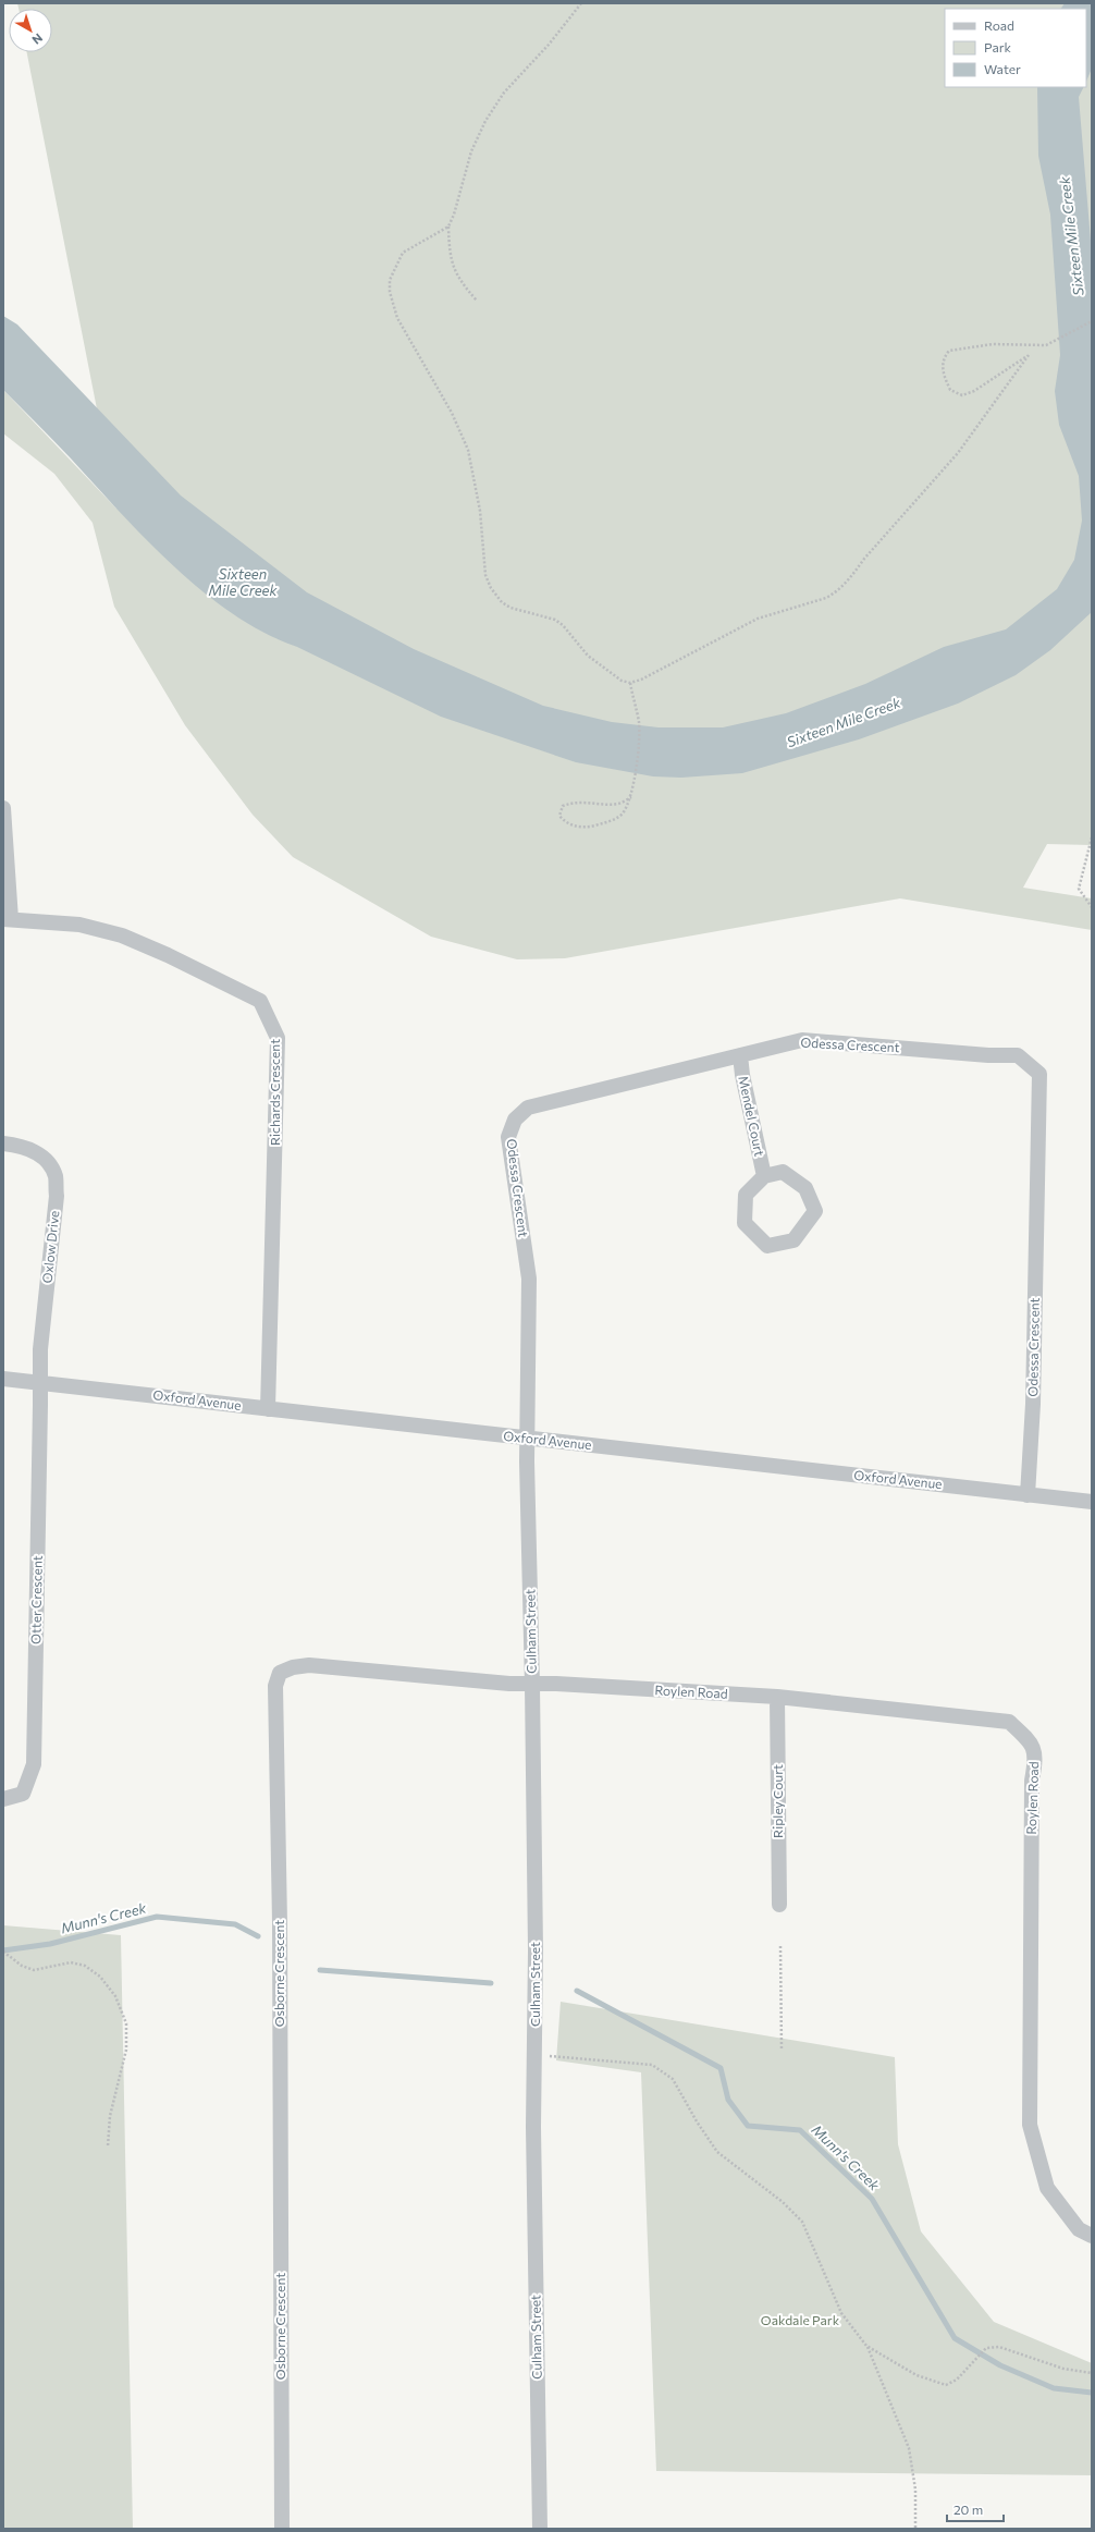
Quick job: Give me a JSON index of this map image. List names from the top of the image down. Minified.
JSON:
{"streets":{"street":["Odessa Crescent","Richards Crescent","Mendel Court","Oxlow Drive","Oxford Avenue","Otter Crescent","Culham Street","Roylen Road","Ripley Court","Osborne Crescent"]},"crossings":[["Odessa Crescent","Mendel Court"],["Odessa Crescent","Oxford Avenue"],["Odessa Crescent","Culham Street"],["Richards Crescent","Oxford Avenue"],["Oxlow Drive","Oxford Avenue"],["Oxlow Drive","Otter Crescent"],["Oxford Avenue","Otter Crescent"],["Oxford Avenue","Culham Street"],["Culham Street","Roylen Road"],["Culham Street","Osborne Crescent"],["Roylen Road","Ripley Court"],["Roylen Road","Osborne Crescent"]],"water":["Sixteen Mile Creek","Munn's Creek"],"parks":["Oakdale Park"],"legend":["Road","Park","Water"],"scale_bar":"20 m","north":"bottom right"}
